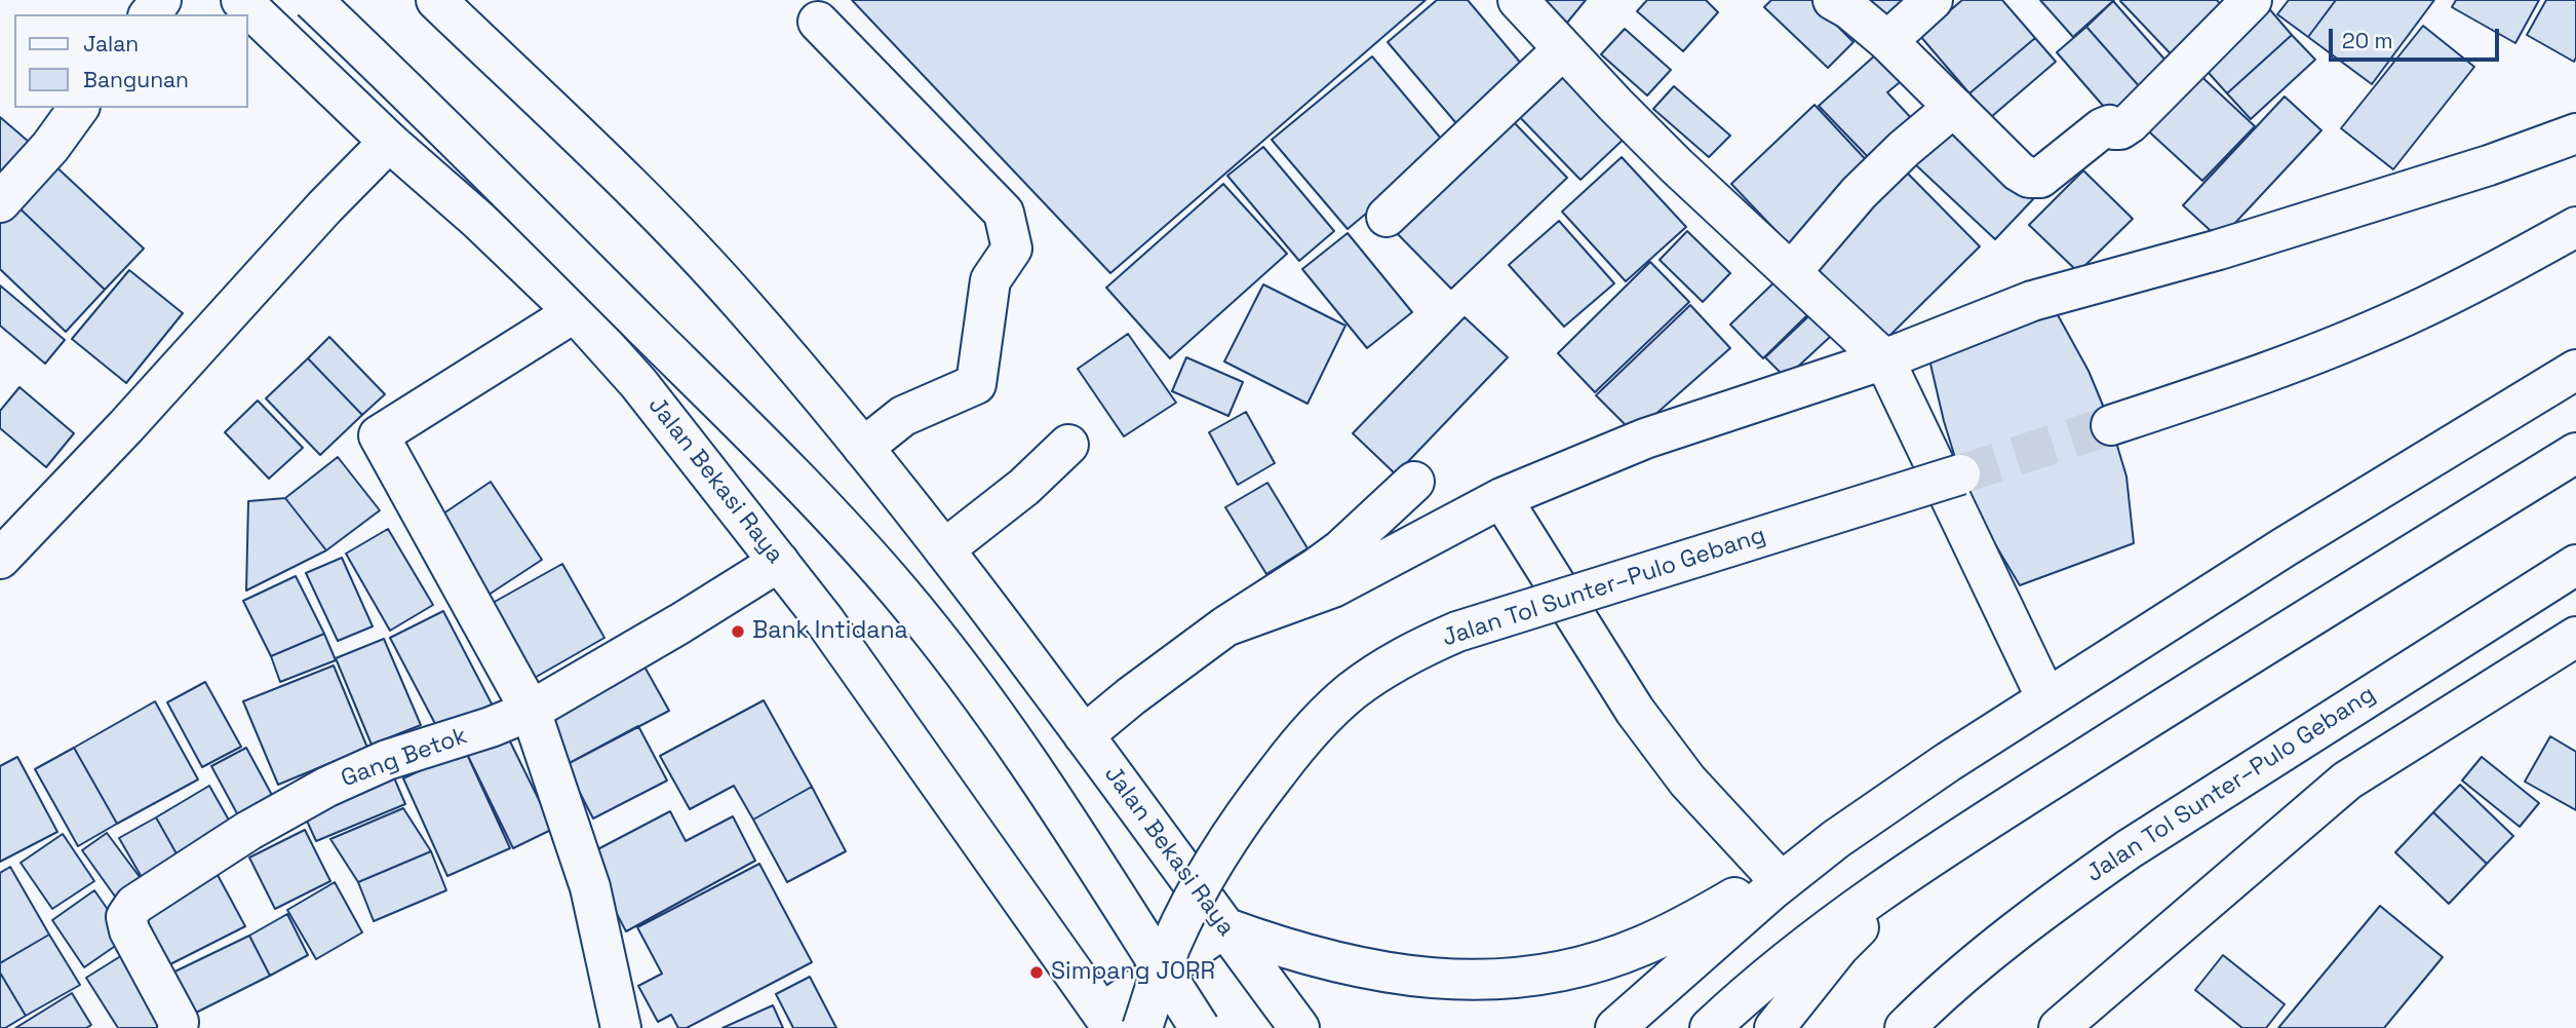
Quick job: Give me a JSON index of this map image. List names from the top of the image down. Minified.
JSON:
{"streets":{"main road":["Jalan Bekasi Raya","Jalan Tol Sunter–Pulo Gebang","Gang Betok"]},"crossings":[["Jalan Bekasi Raya","Gang Betok"]],"places":["Bank Intidana","Simpang JORR"],"legend":["Jalan","Bangunan"],"scale_bar":"20 m"}
